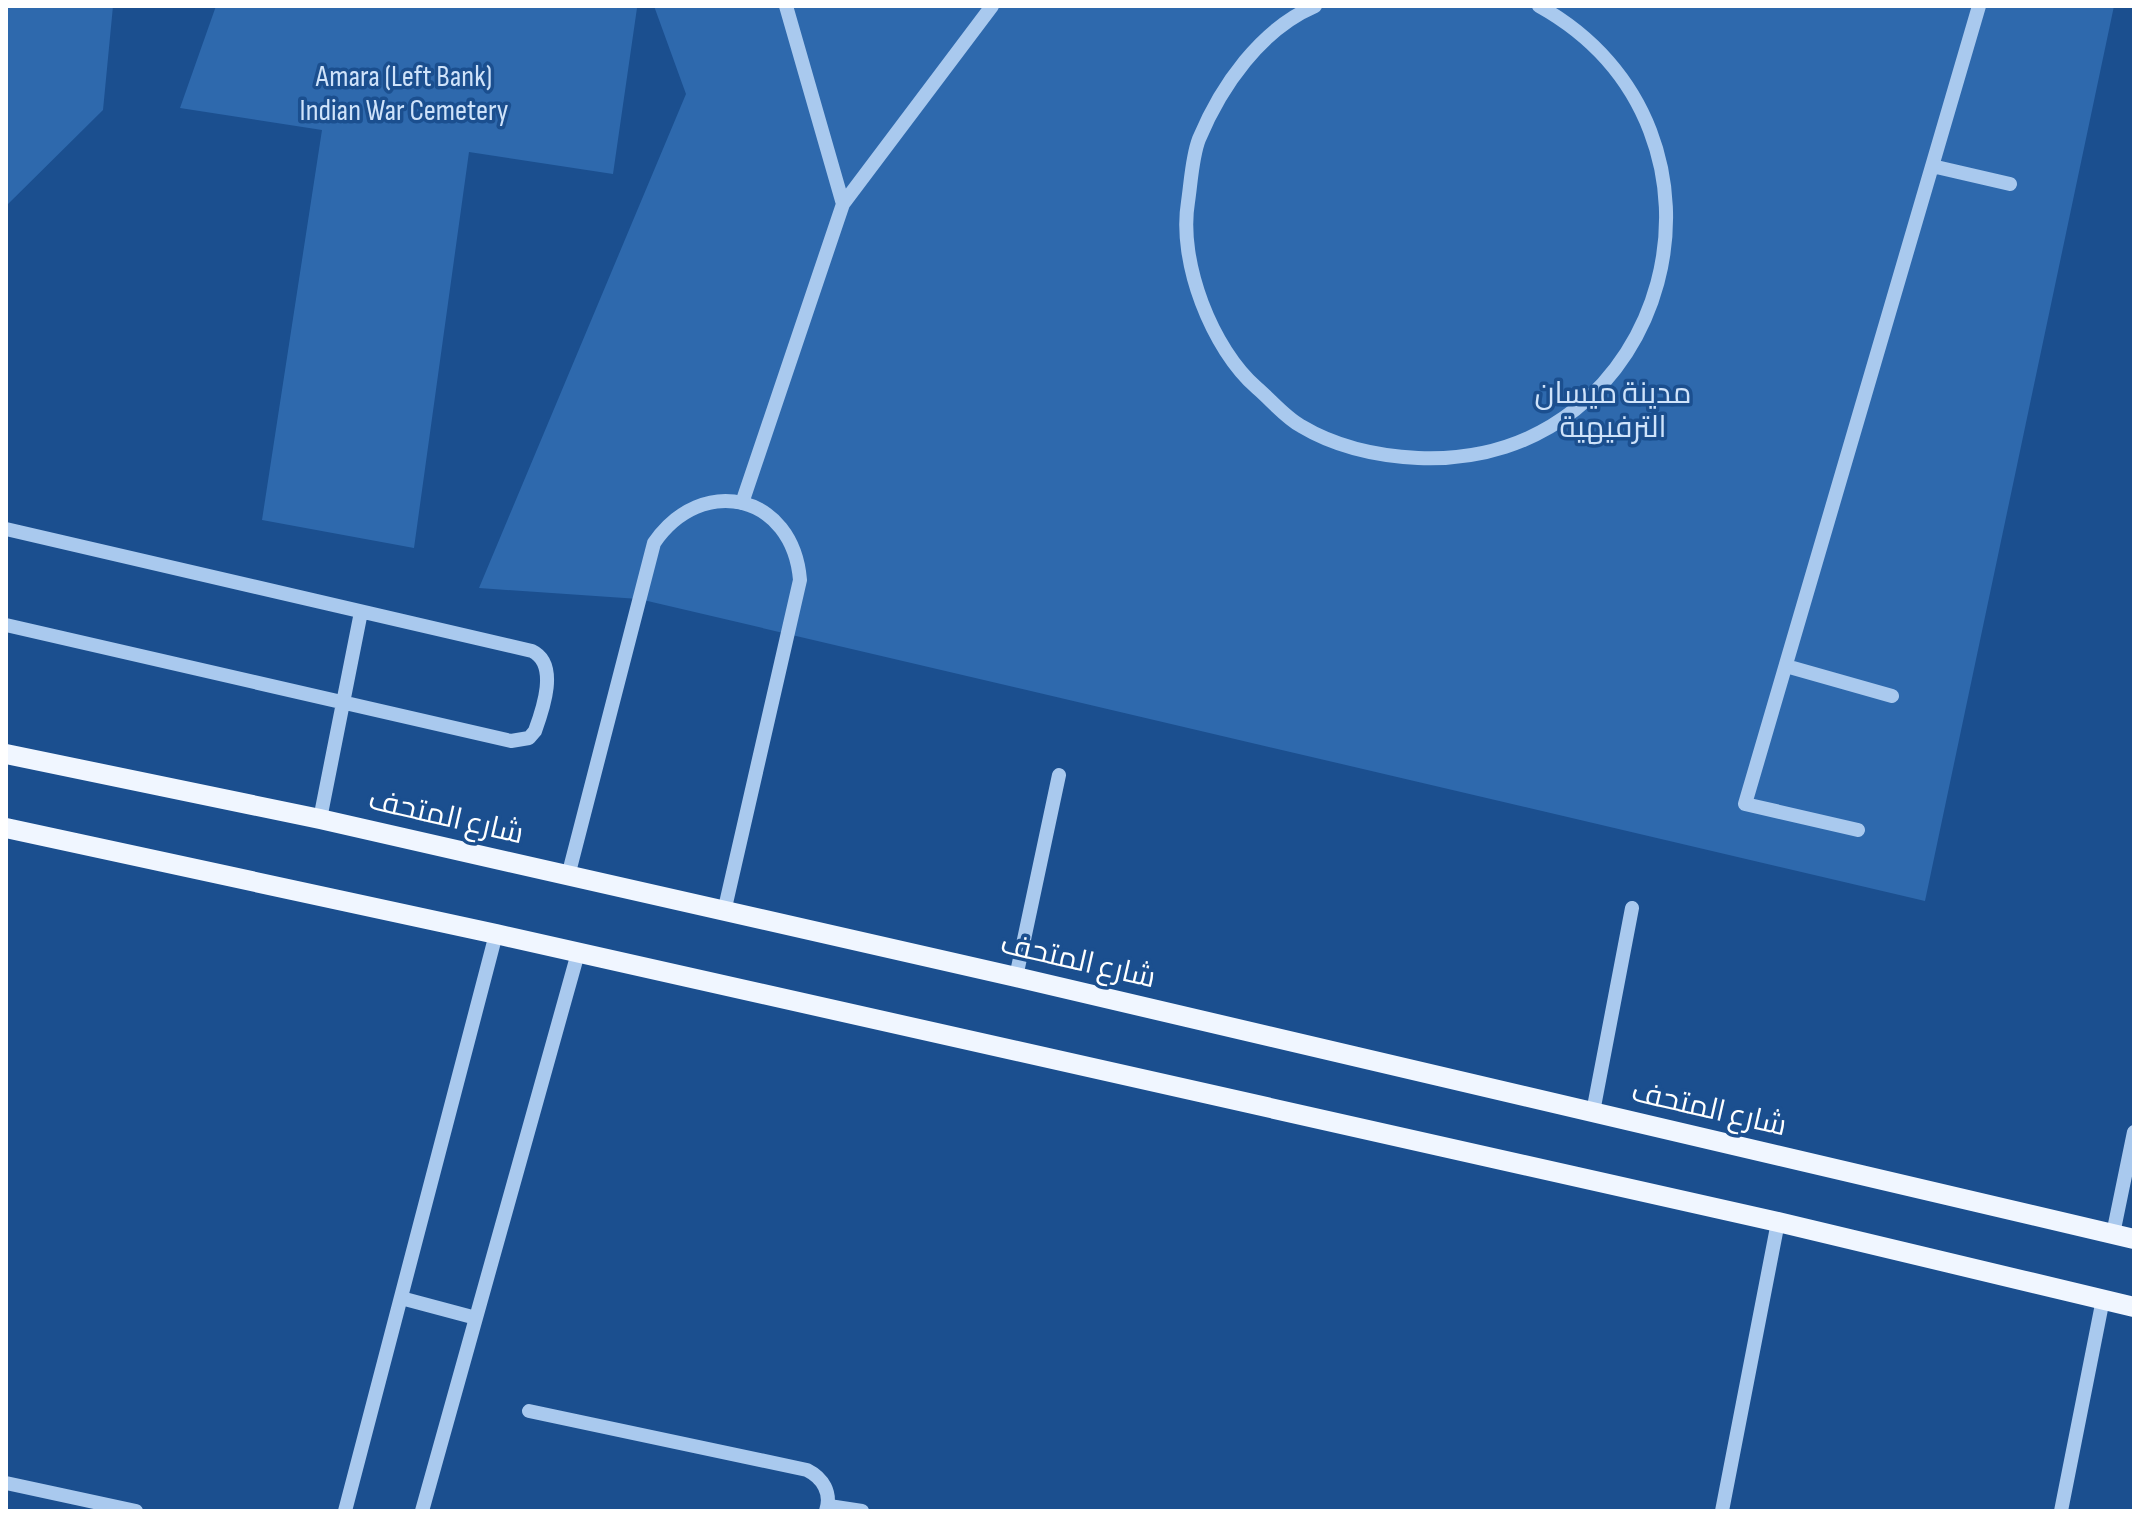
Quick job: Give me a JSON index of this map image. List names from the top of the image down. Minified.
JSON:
{"streets":{"main road":["شارع المتحف"]},"parks":["Amara (Left Bank) Indian War Cemetery","مدينة ميسان الترفيهية"]}
